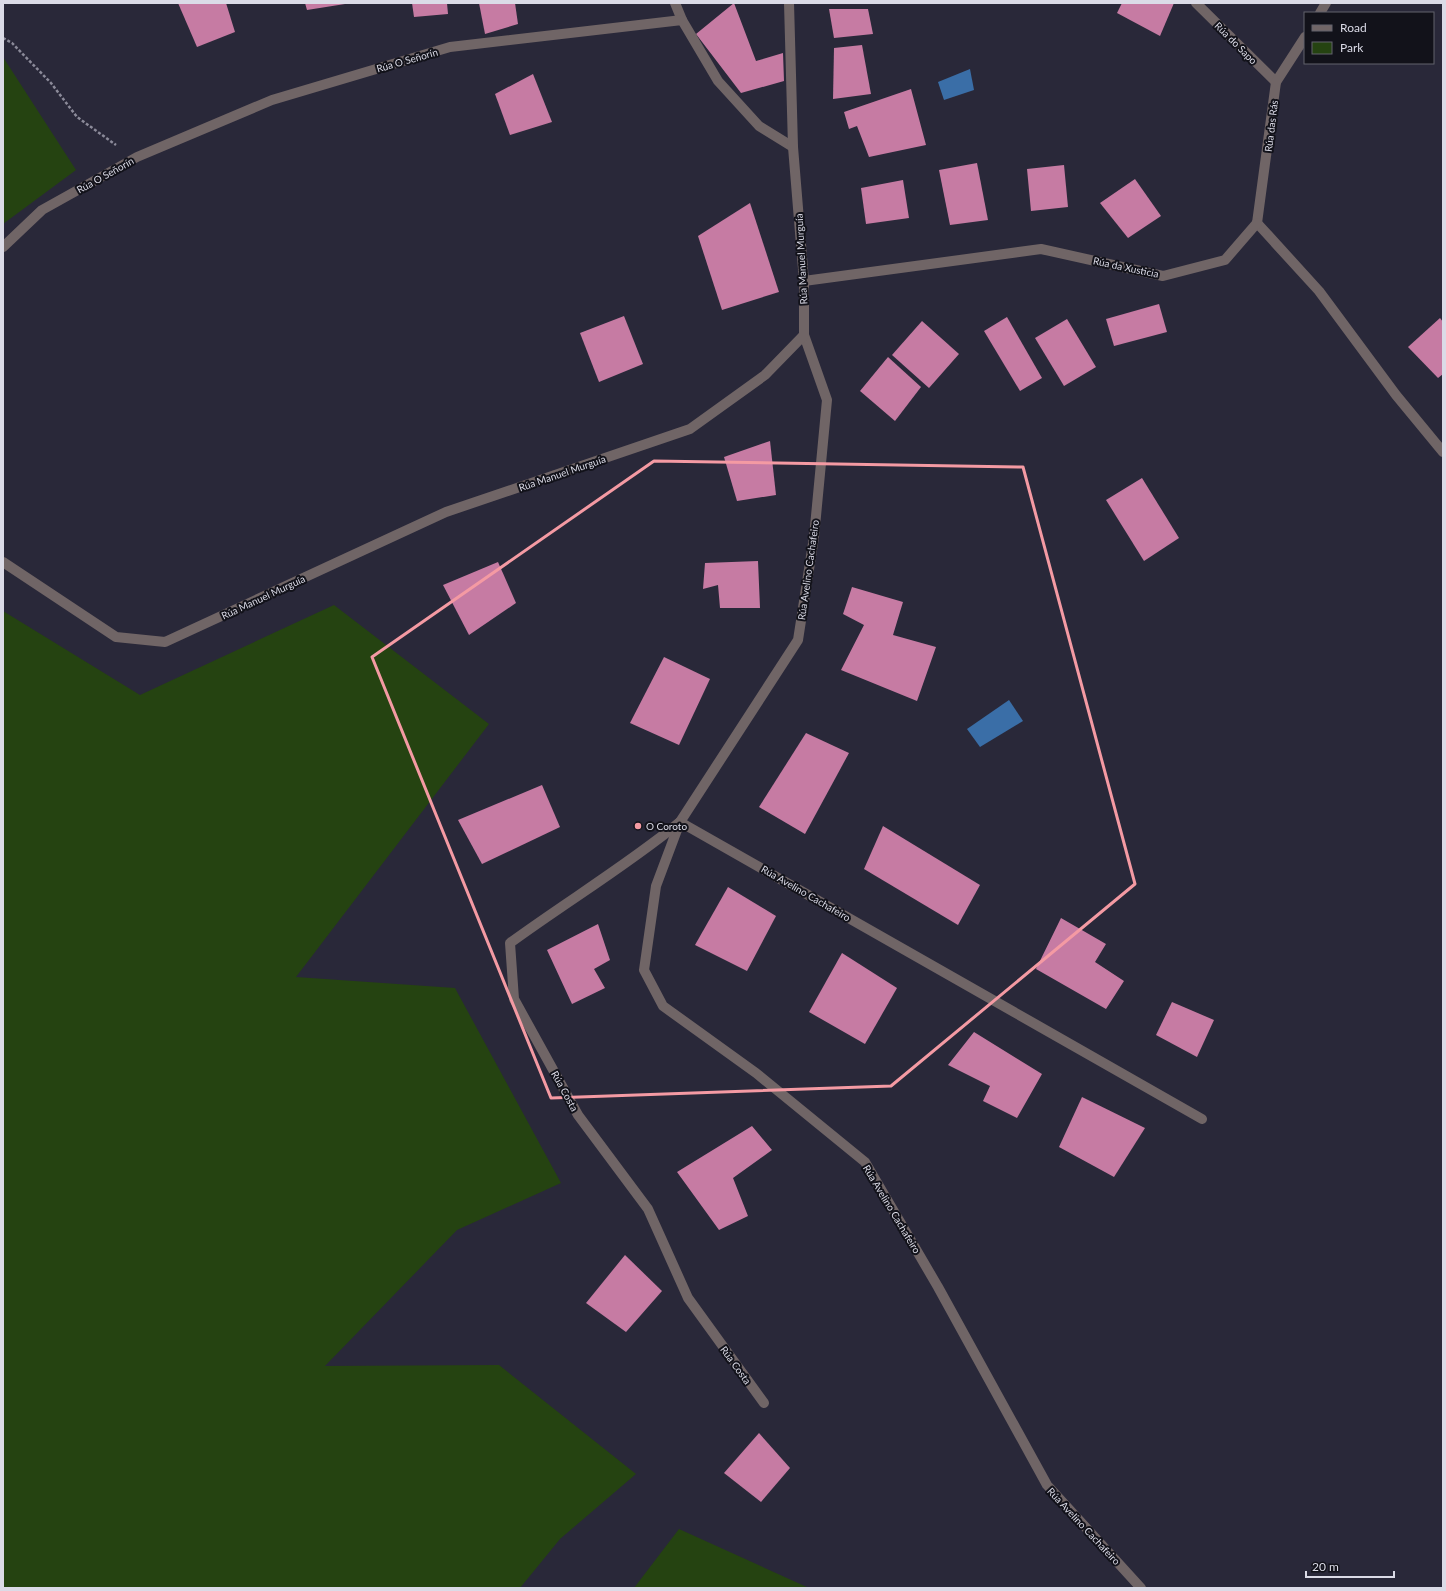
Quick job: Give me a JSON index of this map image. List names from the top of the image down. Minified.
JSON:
{"streets":{"street":["Rúa do Sapo","Rúa O Señorín","Rúa das Rás","Rúa Manuel Murguía","Rúa da Xusticia","Rúa Avelino Cachafeiro","Rúa Costa"]},"crossings":[["Rúa do Sapo","Rúa das Rás"],["Rúa das Rás","Rúa da Xusticia"],["Rúa Manuel Murguía","Rúa da Xusticia"],["Rúa Manuel Murguía","Rúa Avelino Cachafeiro"],["Rúa Avelino Cachafeiro","Rúa Costa"]],"places":["O Coroto"],"legend":["Road","Park"],"scale_bar":"20 m"}
